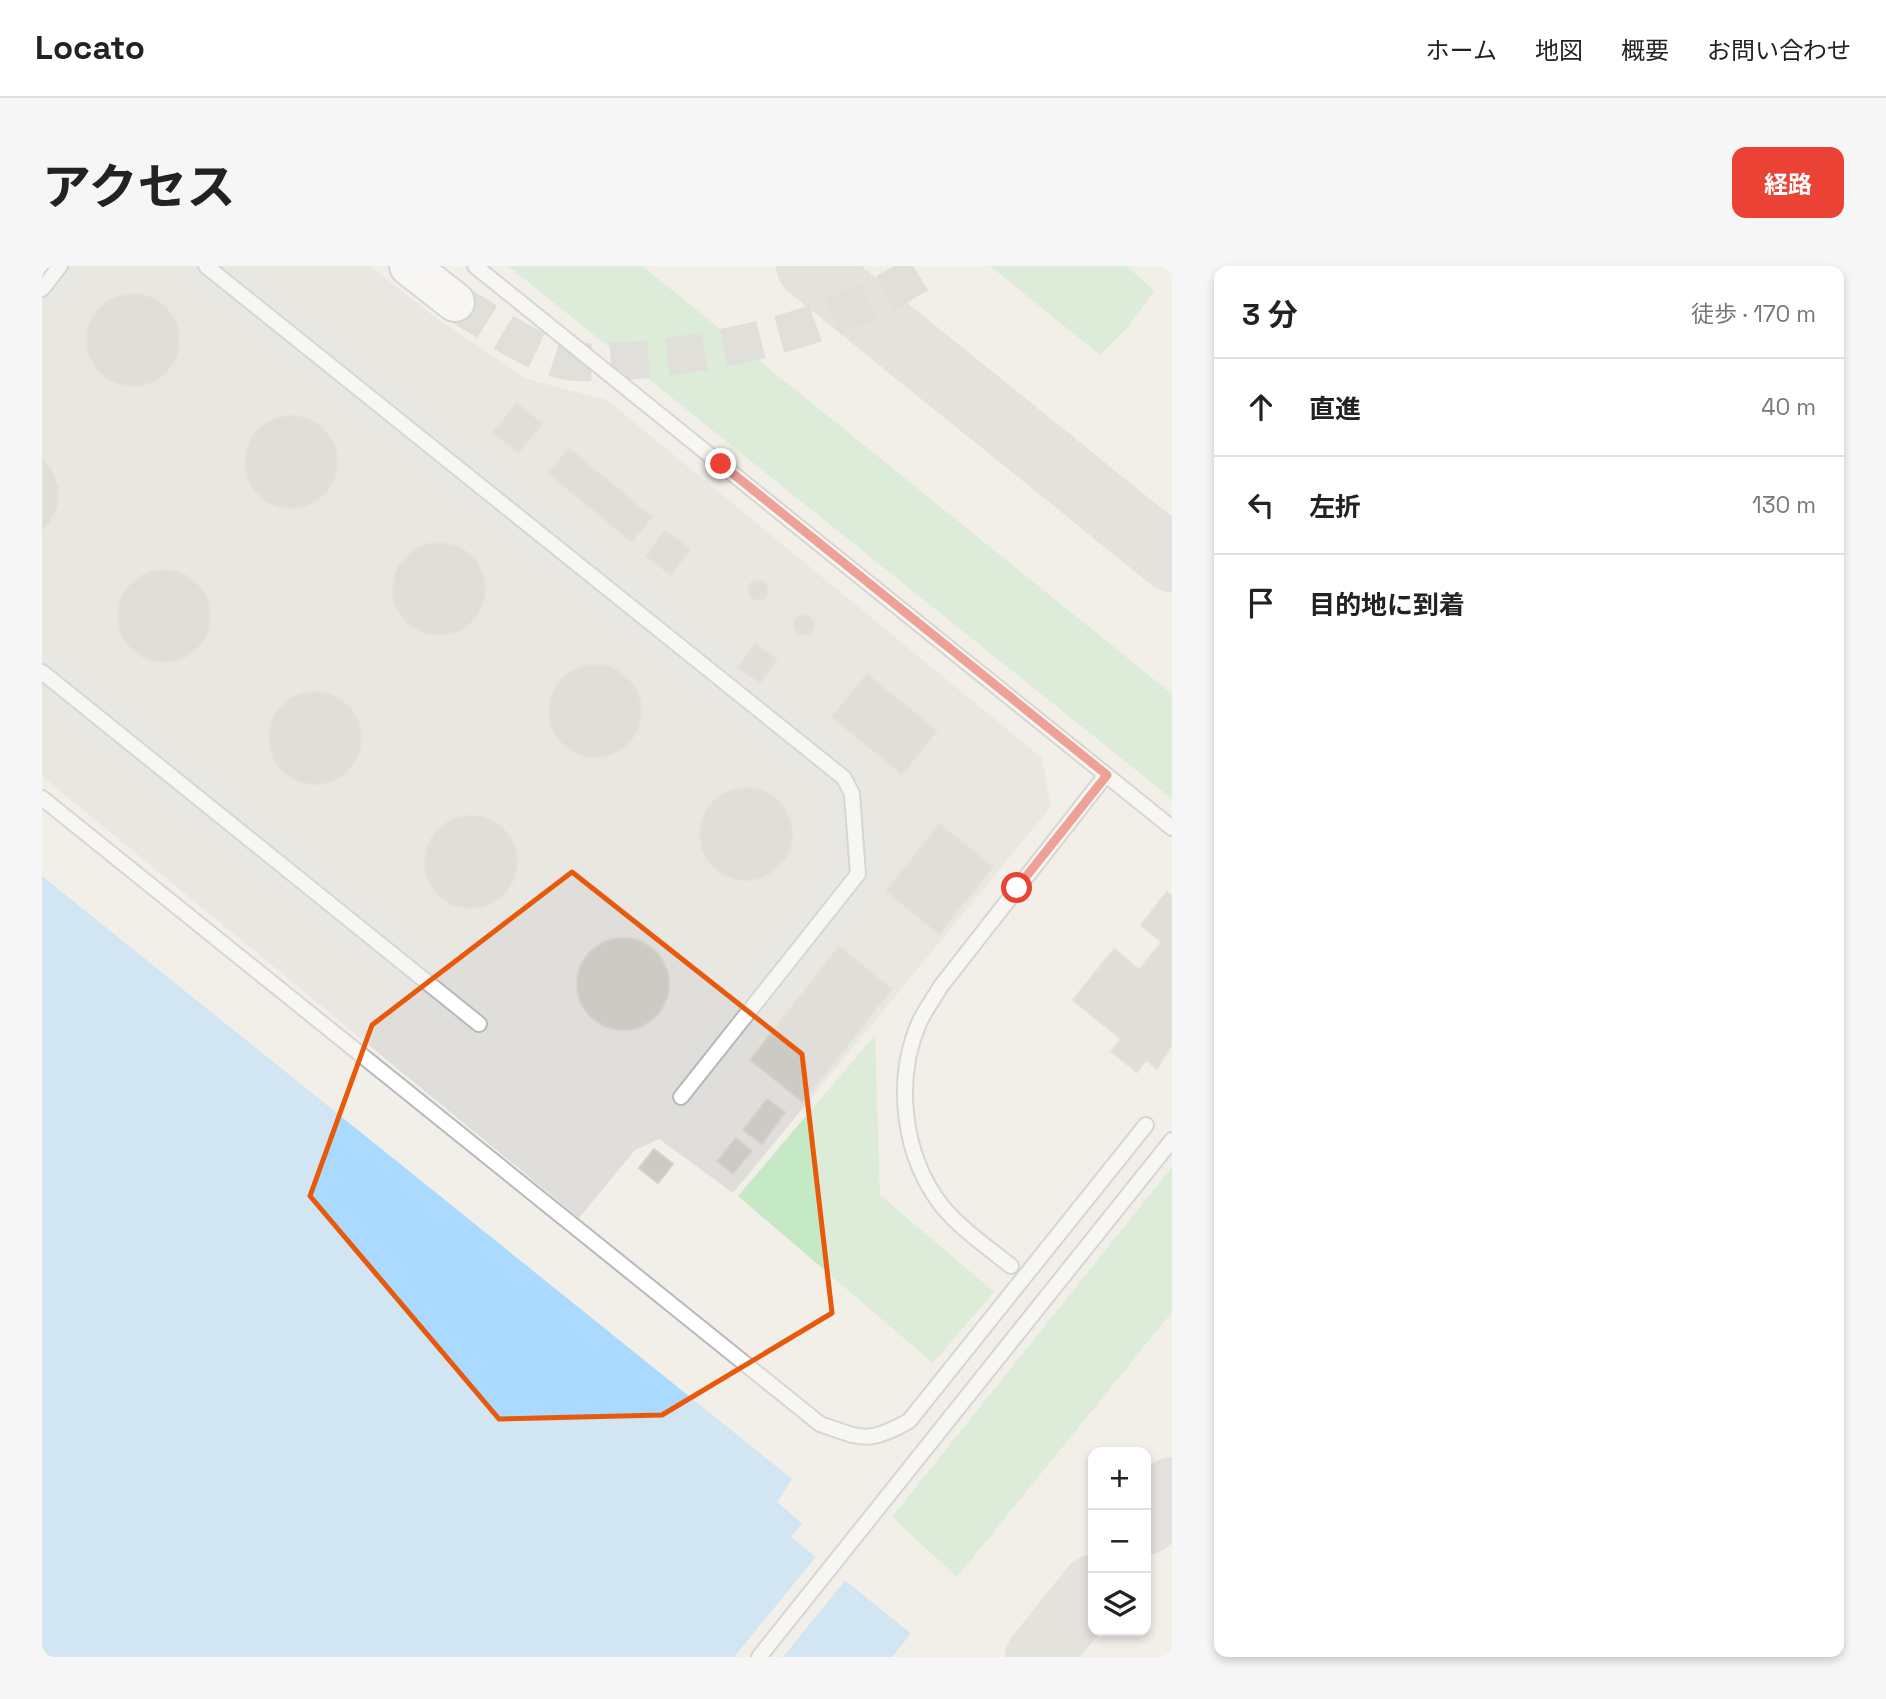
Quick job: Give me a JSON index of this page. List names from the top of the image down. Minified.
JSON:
{"page":{"header":"Locato","nav":["ホーム","地図","概要","お問い合わせ"],"title":"アクセス","buttons":"経路","heading":["3 分","徒歩 · 170 m"],"list":[["直進","40 m"],["左折","130 m"],"目的地に到着"],"map_buttons":["+","−"]}}
